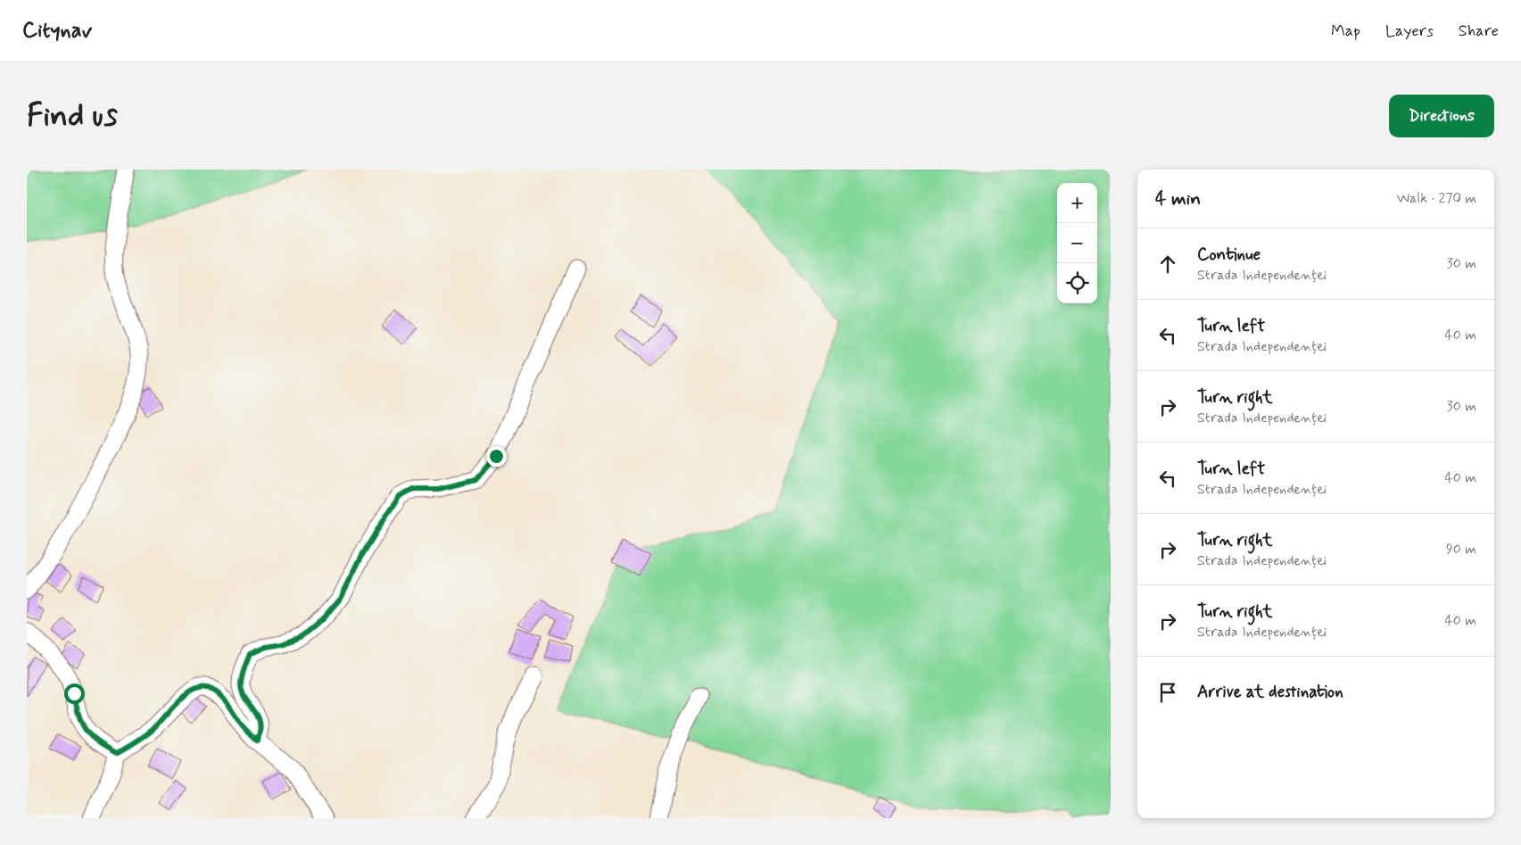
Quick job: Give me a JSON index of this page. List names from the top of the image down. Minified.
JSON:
{"page":{"header":"Citynav","nav":["Map","Layers","Share"],"buttons":"Directions","title":"Find us","heading":["4 min","Walk · 270 m"],"map_buttons":["+","−"],"list":[["Continue","Strada Independenței","30 m"],["Turn left","Strada Independenței","40 m"],["Turn right","Strada Independenței","30 m"],["Turn left","Strada Independenței","40 m"],["Turn right","Strada Independenței","90 m"],["Turn right","Strada Independenței","40 m"],"Arrive at destination"]}}
